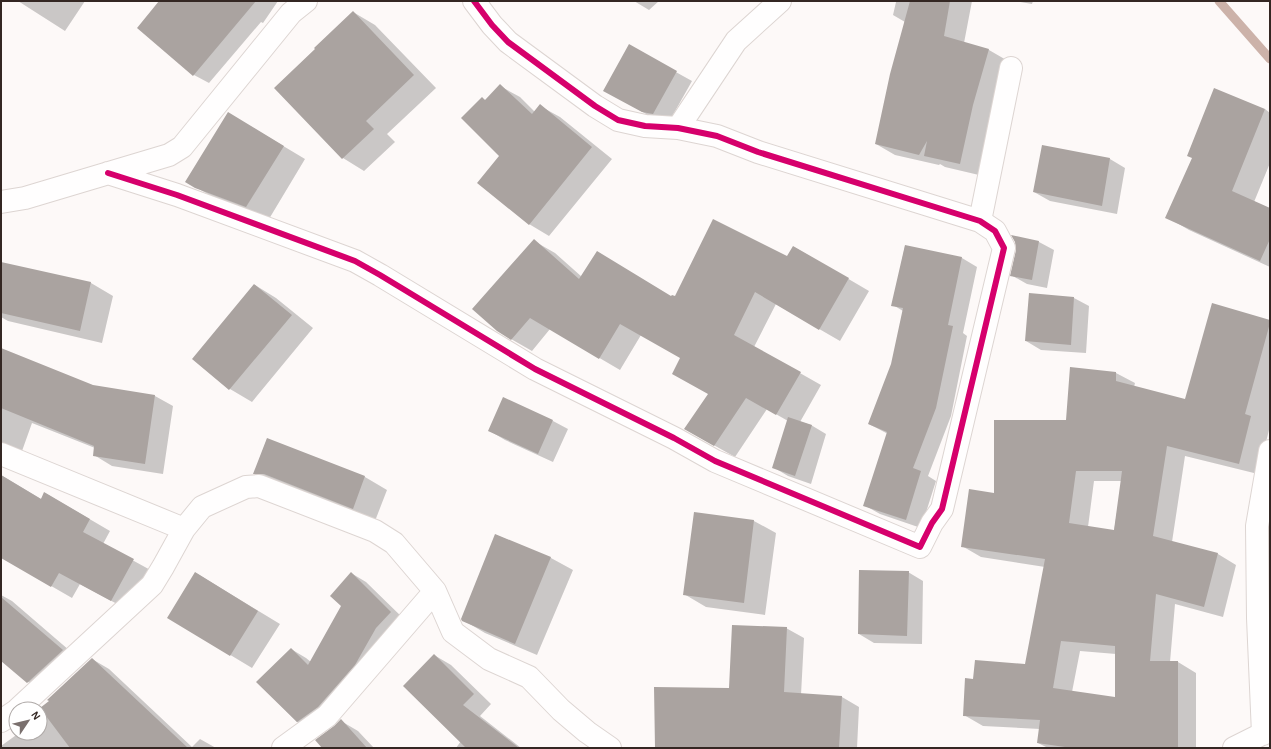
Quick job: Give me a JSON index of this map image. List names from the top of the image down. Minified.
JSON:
{"north":"top right"}
